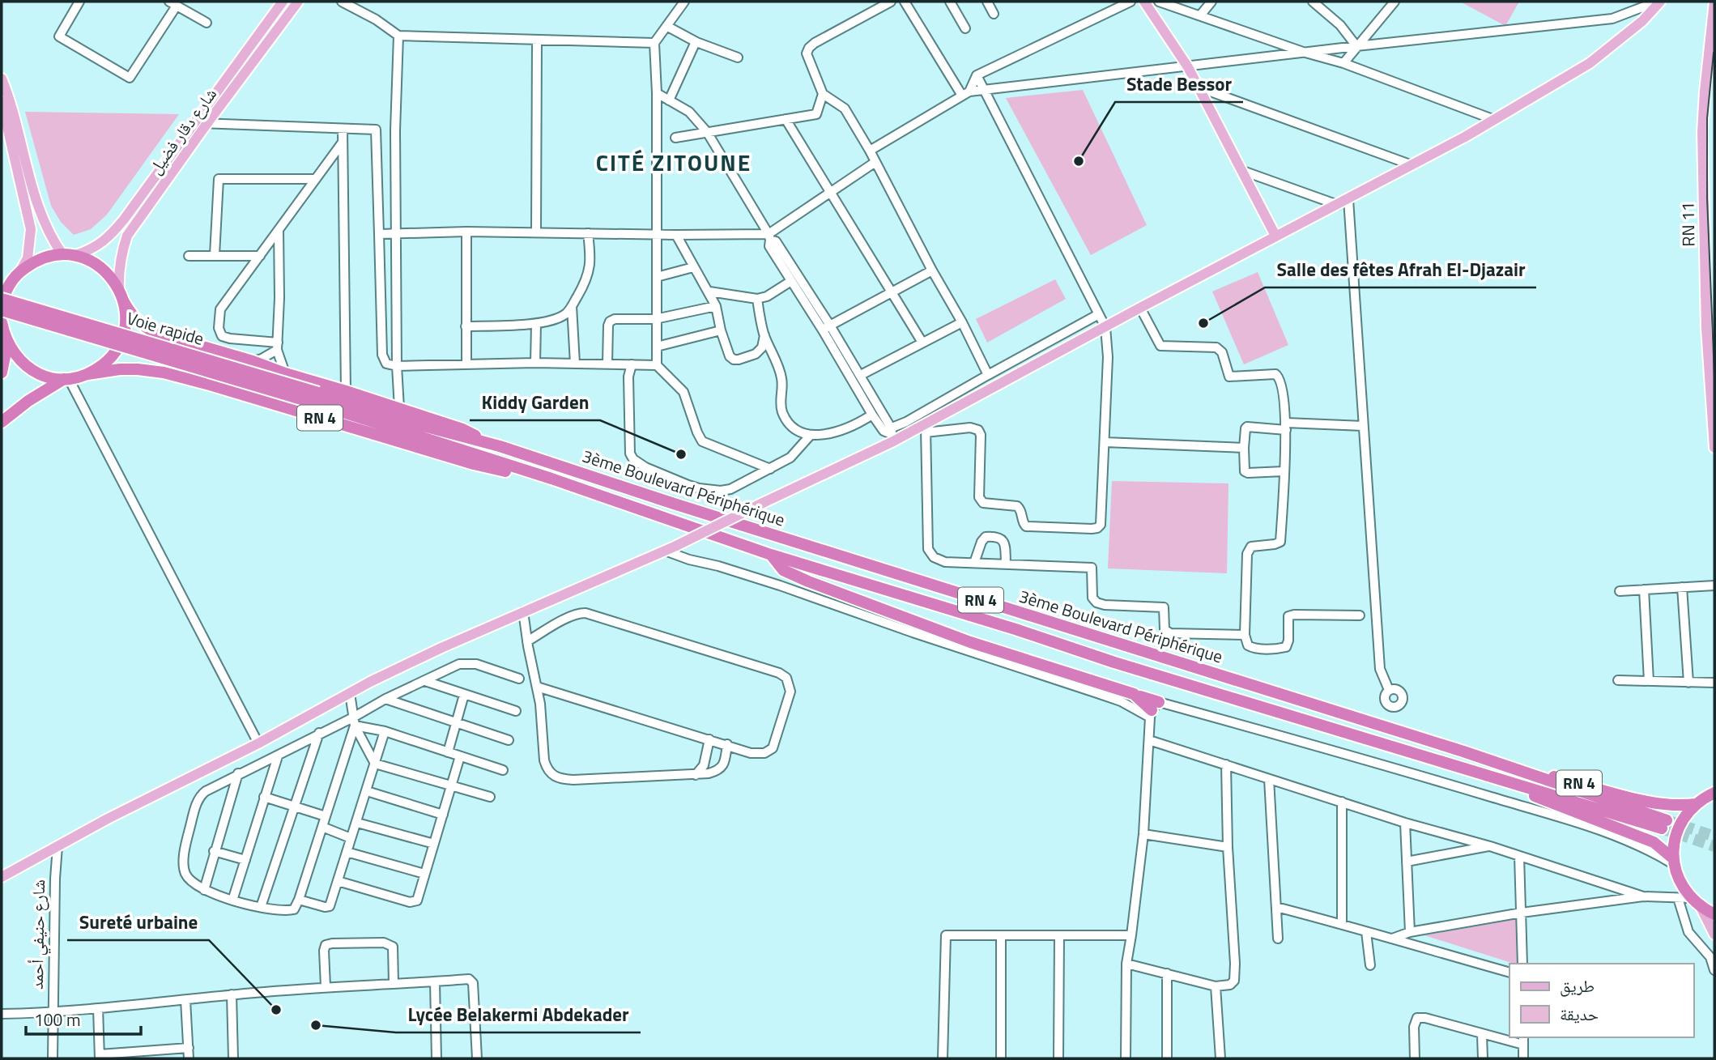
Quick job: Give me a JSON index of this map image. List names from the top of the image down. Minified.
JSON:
{"streets":{"highway":["Voie rapide","RN 4","3ème Boulevard Périphérique"],"main road":["شارع دقار فضيل","RN 11"],"street":["شارع حنيفي أحمد"]},"crossings":[["شارع دقار فضيل","3ème Boulevard Périphérique"],["Voie rapide","3ème Boulevard Périphérique"],["RN 4","3ème Boulevard Périphérique"]],"districts":["CITÉ ZITOUNE"],"places":["Stade Bessor","Salle des fêtes Afrah El-Djazair","Kiddy Garden","Sureté urbaine","Lycée Belakermi Abdekader"],"legend":["طريق","حديقة"],"scale_bar":"100 m"}
